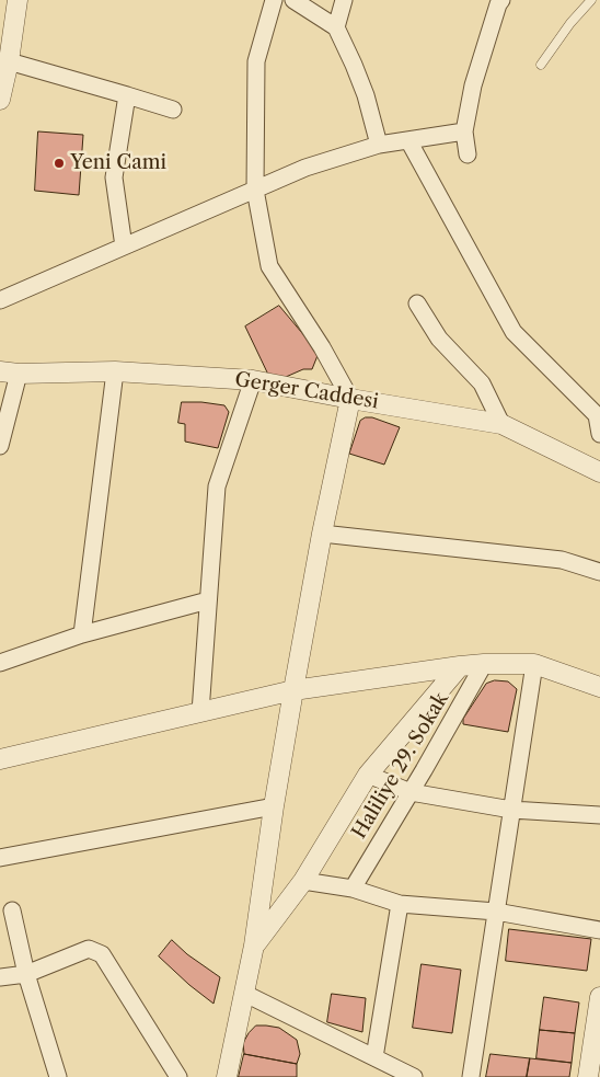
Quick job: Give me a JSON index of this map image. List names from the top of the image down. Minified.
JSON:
{"streets":{"street":["Gerger Caddesi","Haliliye 29. Sokak"]},"places":["Yeni Cami"]}
